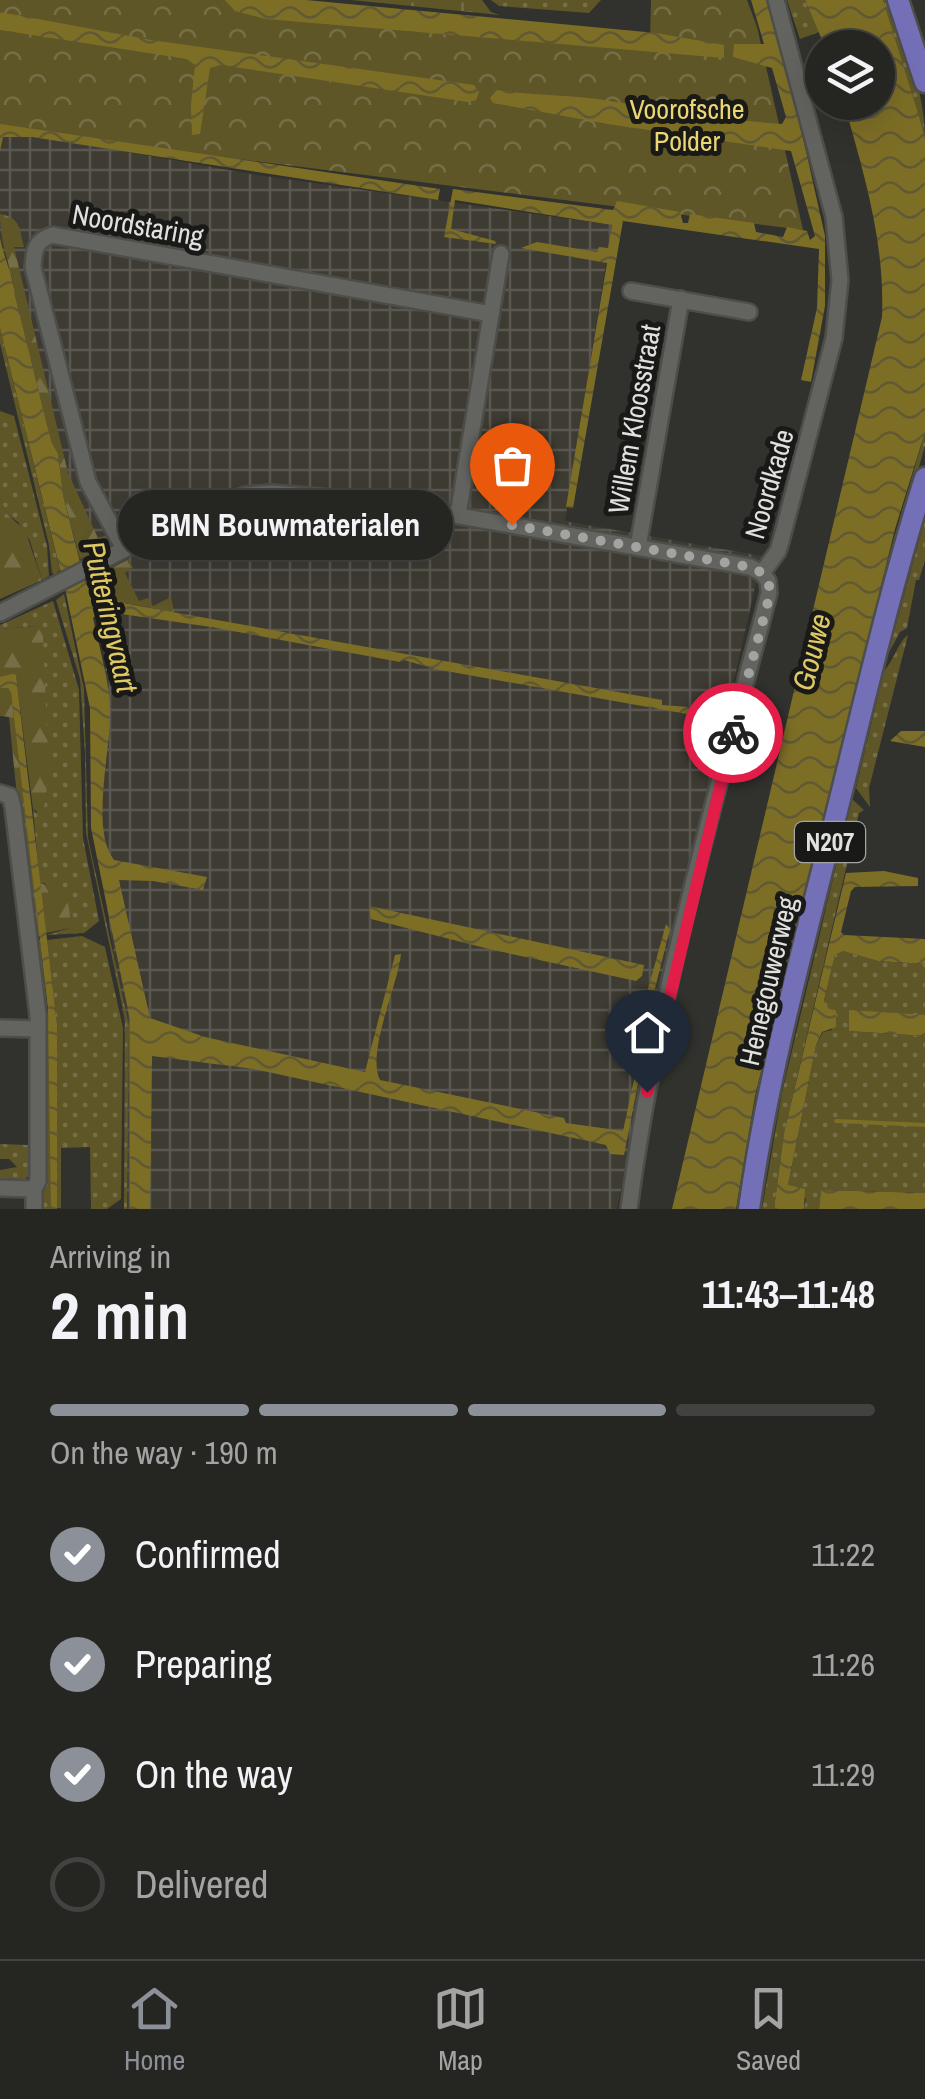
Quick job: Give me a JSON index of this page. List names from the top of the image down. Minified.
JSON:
{"streets":{"main road":["N207","Henegouwerweg"],"street":["Noordstaring","Willem Kloosstraat","Noordkade"]},"water":["Putteringvaart","Gouwe"],"parks":["Voorofsche Polder"],"places":["BMN Bouwmaterialen"],"page":{"bubble":"BMN Bouwmaterialen","heading":["2 min","Arriving in","11:43–11:48"],"bar":"On the way · 190 m","list":[["Confirmed","11:22"],["Preparing","11:26"],["On the way","11:29"],"Delivered"],"tabs":["Home","Map","Saved"]}}
